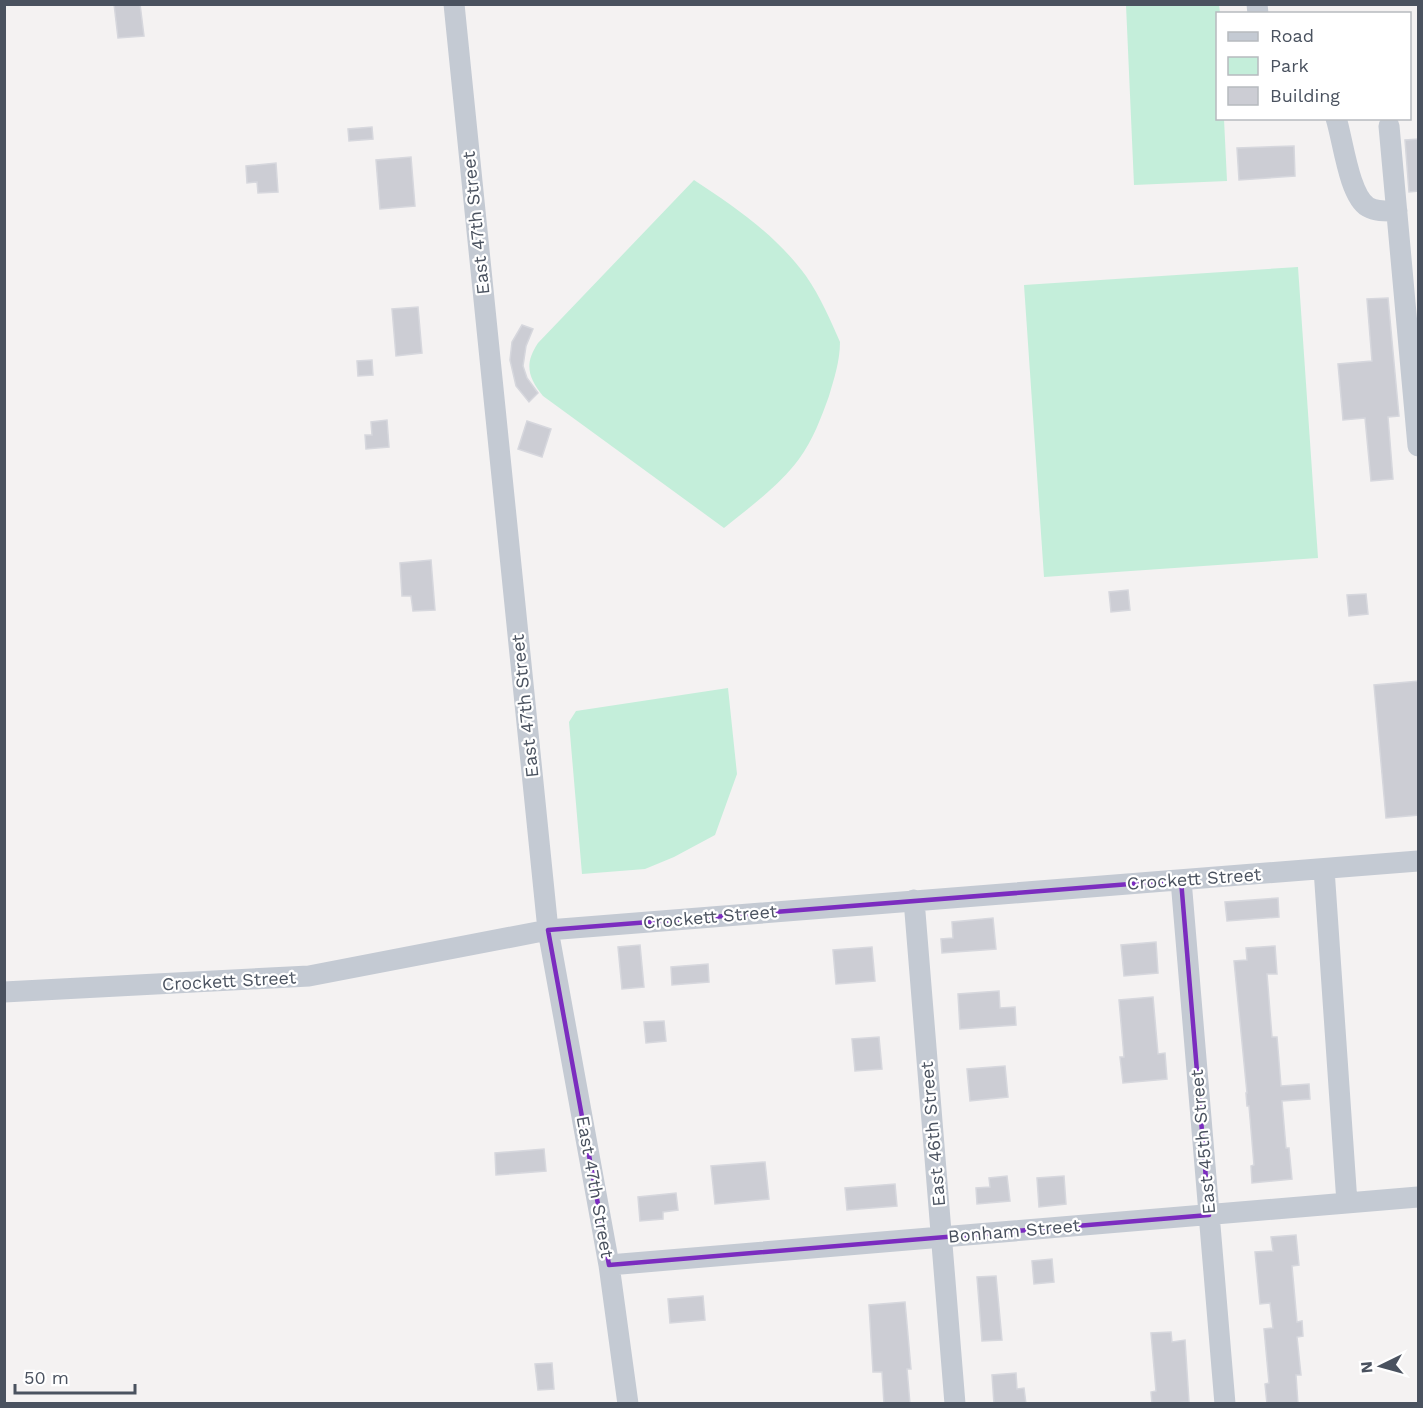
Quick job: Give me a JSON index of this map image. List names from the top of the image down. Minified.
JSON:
{"streets":{"street":["East 47th Street","Crockett Street","East 46th Street","East 45th Street","Bonham Street"]},"crossings":[["East 47th Street","Crockett Street"],["East 47th Street","Bonham Street"],["Crockett Street","East 46th Street"],["Crockett Street","East 45th Street"],["East 46th Street","Bonham Street"],["East 45th Street","Bonham Street"]],"legend":["Road","Park","Building"],"scale_bar":"50 m","north":"left"}
